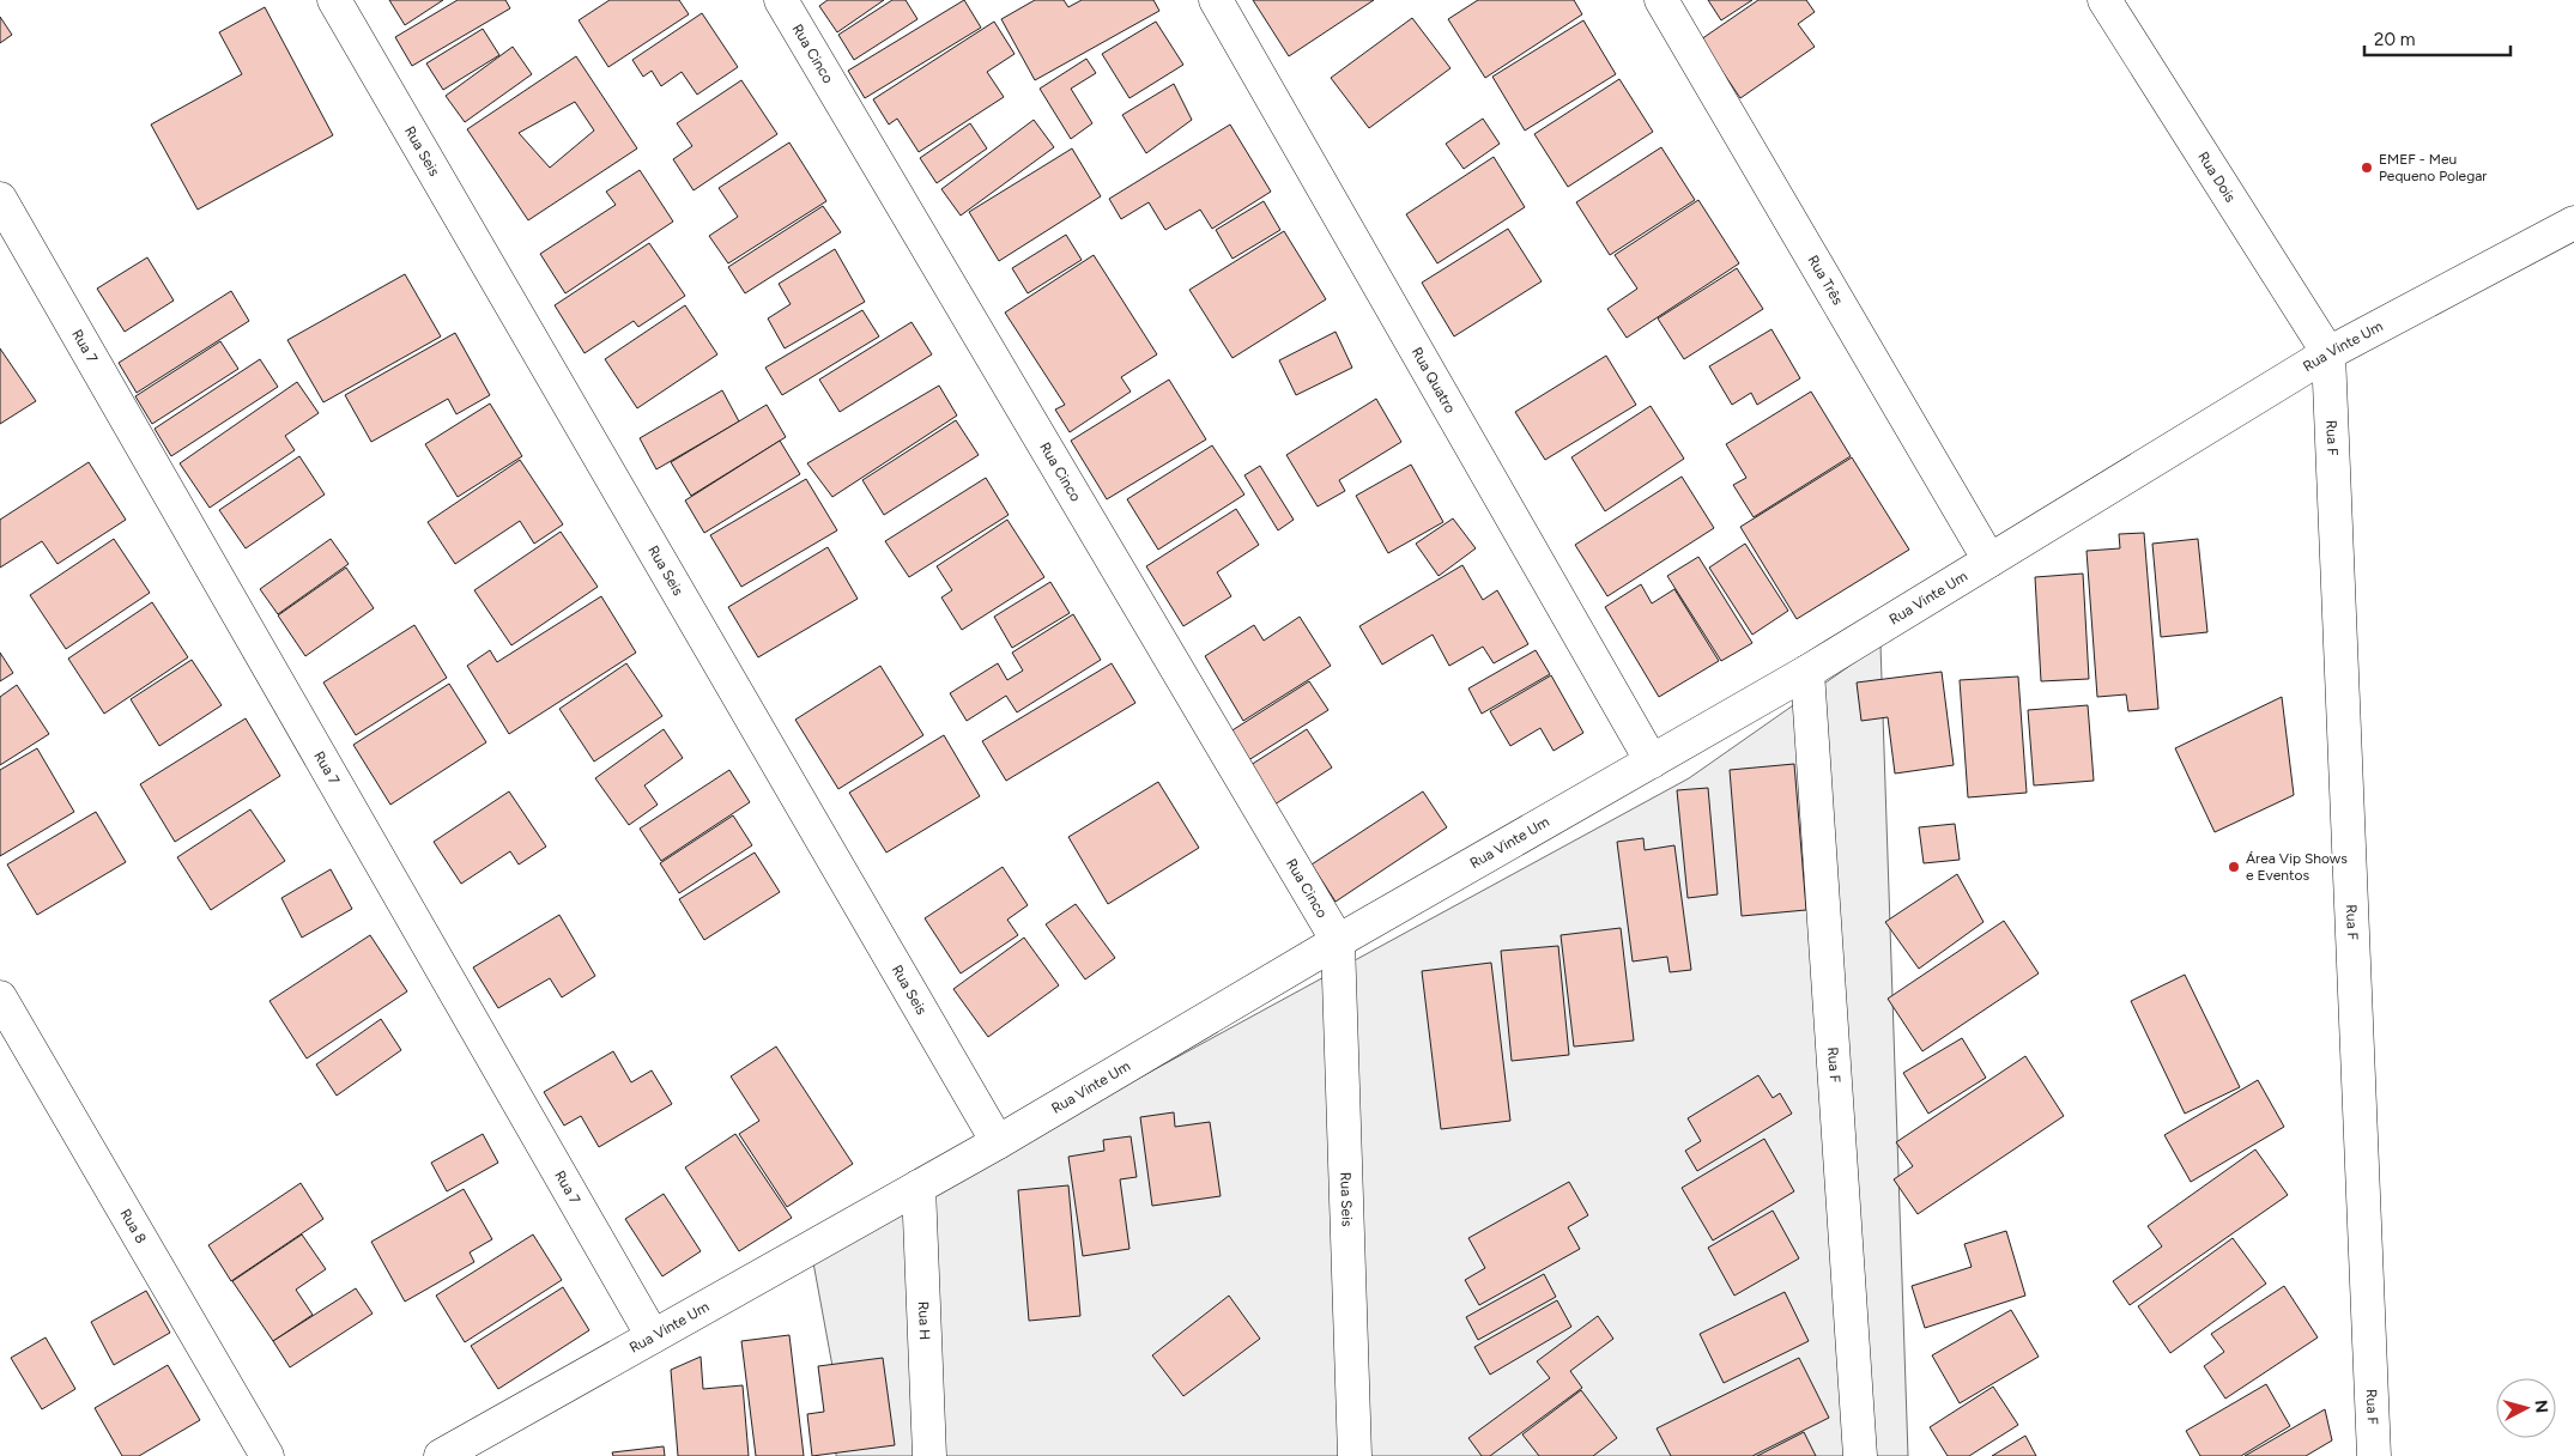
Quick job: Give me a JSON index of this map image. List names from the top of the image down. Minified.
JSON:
{"streets":{"street":["Rua Cinco","Rua Seis","Rua Dois","Rua Três","Rua 7","Rua Vinte Um","Rua Quatro","Rua F","Rua 8","Rua H"]},"crossings":[["Rua Cinco","Rua Seis"],["Rua Cinco","Rua Vinte Um"],["Rua Seis","Rua Vinte Um"],["Rua Dois","Rua Vinte Um"],["Rua Dois","Rua F"],["Rua Três","Rua Vinte Um"],["Rua 7","Rua Vinte Um"],["Rua Vinte Um","Rua Quatro"],["Rua Vinte Um","Rua F"],["Rua Vinte Um","Rua H"]],"places":["EMEF - Meu Pequeno Polegar","Área Vip Shows e Eventos"],"scale_bar":"20 m","north":"right"}
